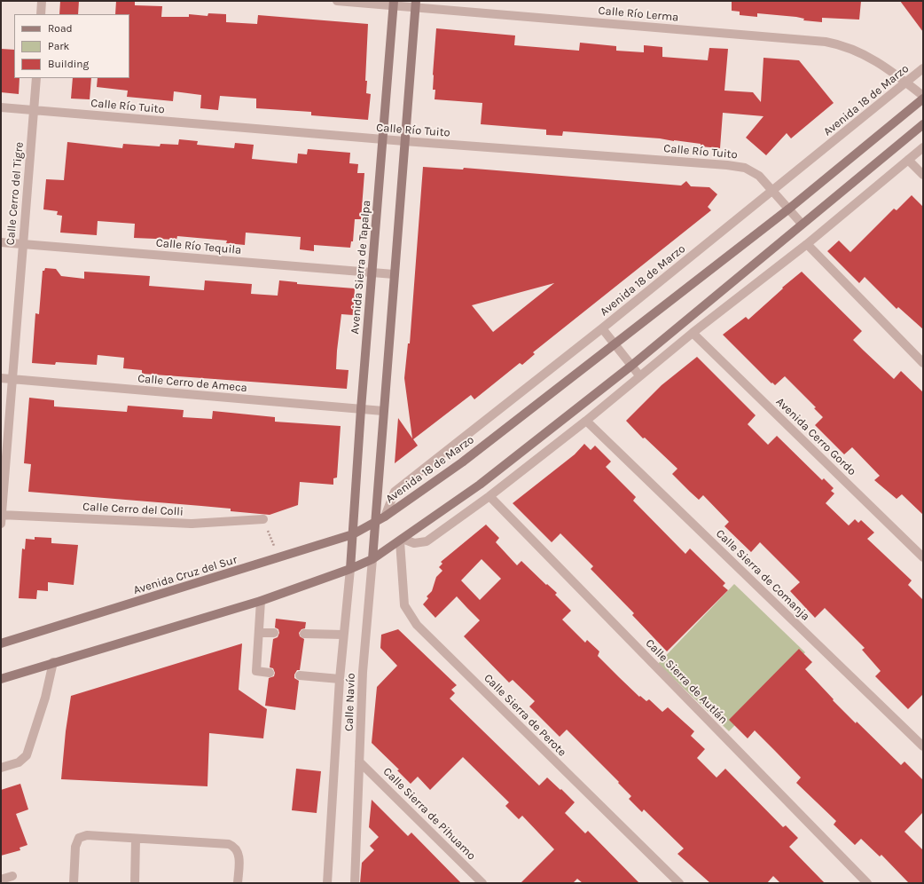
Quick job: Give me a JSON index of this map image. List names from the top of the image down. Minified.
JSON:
{"streets":{"main road":["Avenida 18 de Marzo","Avenida Sierra de Tapalpa","Avenida Cruz del Sur","Calle Navío"],"street":["Calle Río Lerma","Calle Río Tuito","Calle Cerro del Tigre","Calle Río Tequila","Calle Cerro de Ameca","Avenida Cerro Gordo","Calle Cerro del Colli","Calle Sierra de Comanja","Calle Sierra de Autlán","Calle Sierra de Perote","Calle Sierra de Pihuamo"]},"crossings":[["Calle Río Lerma","Avenida 18 de Marzo"],["Calle Río Lerma","Avenida Sierra de Tapalpa"],["Avenida 18 de Marzo","Calle Río Tuito"],["Avenida 18 de Marzo","Avenida Cruz del Sur"],["Avenida 18 de Marzo","Calle Navío"],["Calle Río Tuito","Calle Cerro del Tigre"],["Calle Río Tuito","Avenida Sierra de Tapalpa"],["Calle Cerro del Tigre","Calle Río Tequila"],["Calle Cerro del Tigre","Calle Cerro de Ameca"],["Calle Cerro del Tigre","Calle Cerro del Colli"],["Calle Río Tequila","Avenida Sierra de Tapalpa"],["Avenida Sierra de Tapalpa","Calle Cerro de Ameca"],["Avenida Sierra de Tapalpa","Avenida Cruz del Sur"],["Avenida Sierra de Tapalpa","Calle Navío"],["Avenida Cruz del Sur","Calle Navío"],["Calle Navío","Calle Sierra de Pihuamo"]],"legend":["Road","Park","Building"]}
